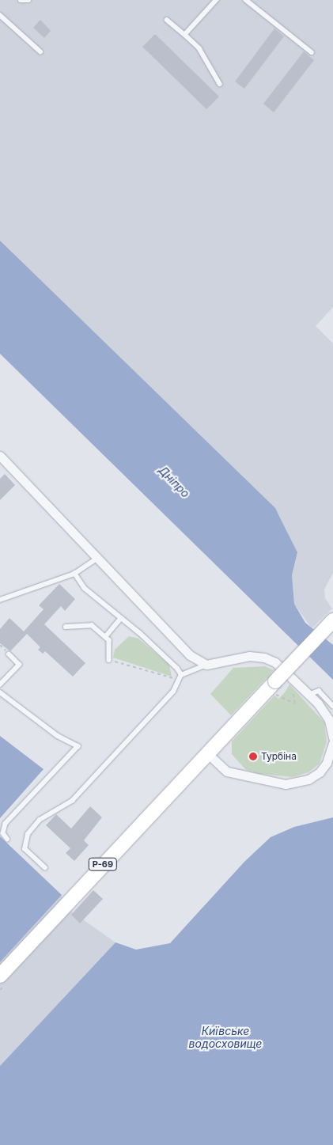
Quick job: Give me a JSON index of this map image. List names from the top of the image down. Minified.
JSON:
{"streets":{"main road":["Р-69"]},"water":["Дніпро","Київське водосховище"],"places":["Турбіна"]}
